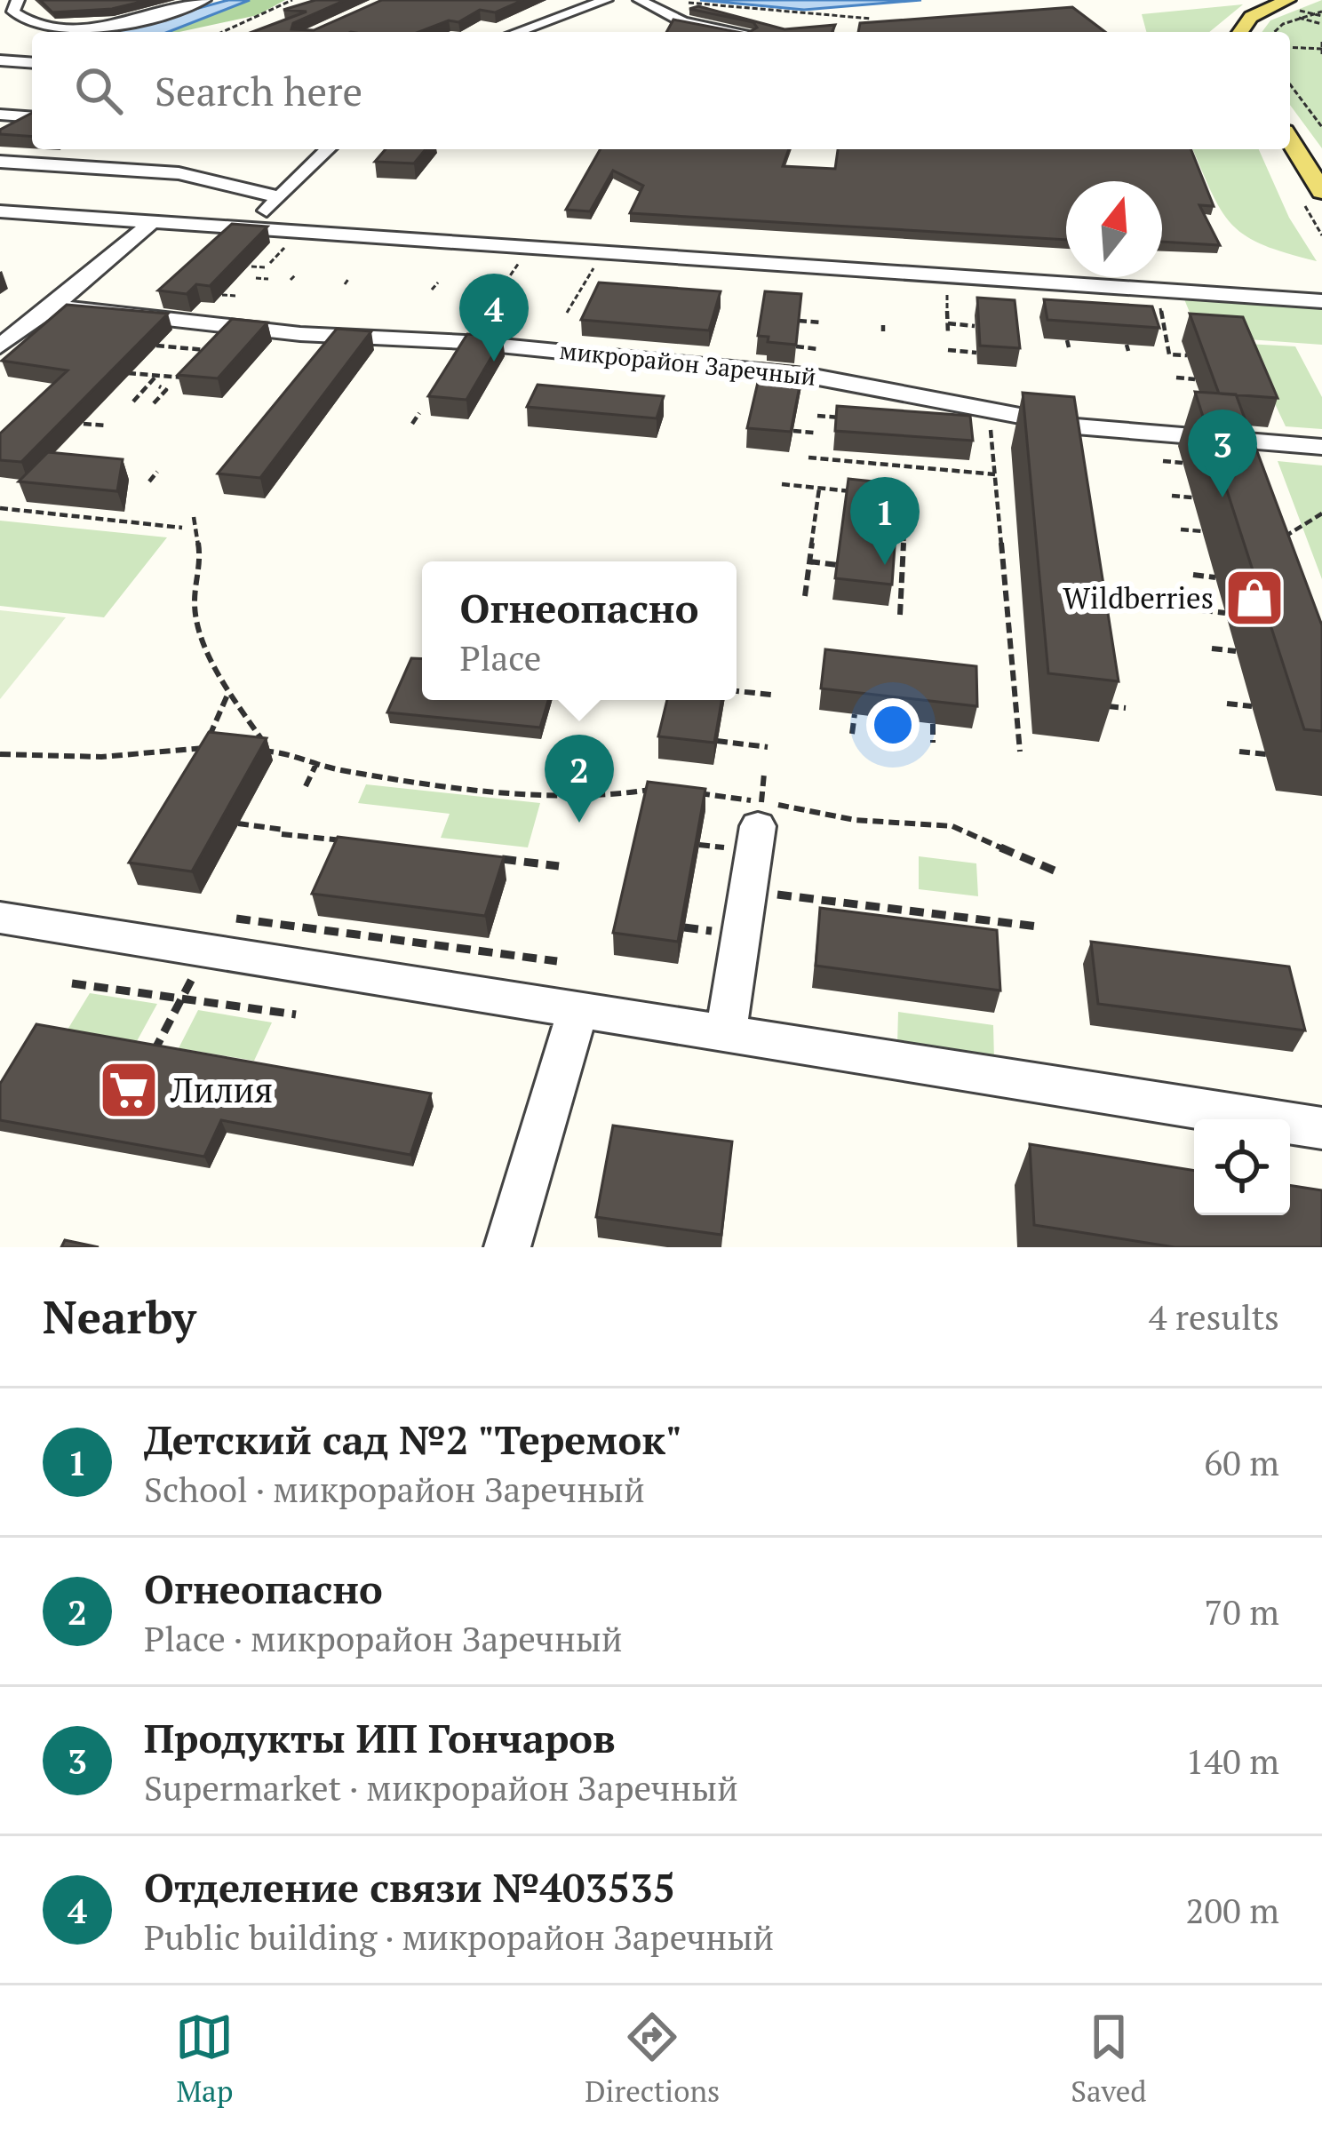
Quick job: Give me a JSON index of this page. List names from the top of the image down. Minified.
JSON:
{"streets":{"street":["микрорайон Заречный"]},"places":{"shop":["Wildberries"],"supermarket":["Лилия"]},"north":"top","page":{"search":"Search here","pins":["4","3","1","2"],"popup":["Огнеопасно","Place"],"heading":["Nearby","4 results"],"list":[{"mark":"1","name":"Детский сад №2 \"Теремок\"","note":"School · микрорайон Заречный","value":"60 m"},{"mark":"2","name":"Огнеопасно","note":"Place · микрорайон Заречный","value":"70 m"},{"mark":"3","name":"Продукты ИП Гончаров","note":"Supermarket · микрорайон Заречный","value":"140 m"},{"mark":"4","name":"Отделение связи №403535","note":"Public building · микрорайон Заречный","value":"200 m"}],"nav":["Map","Directions","Saved"]}}
